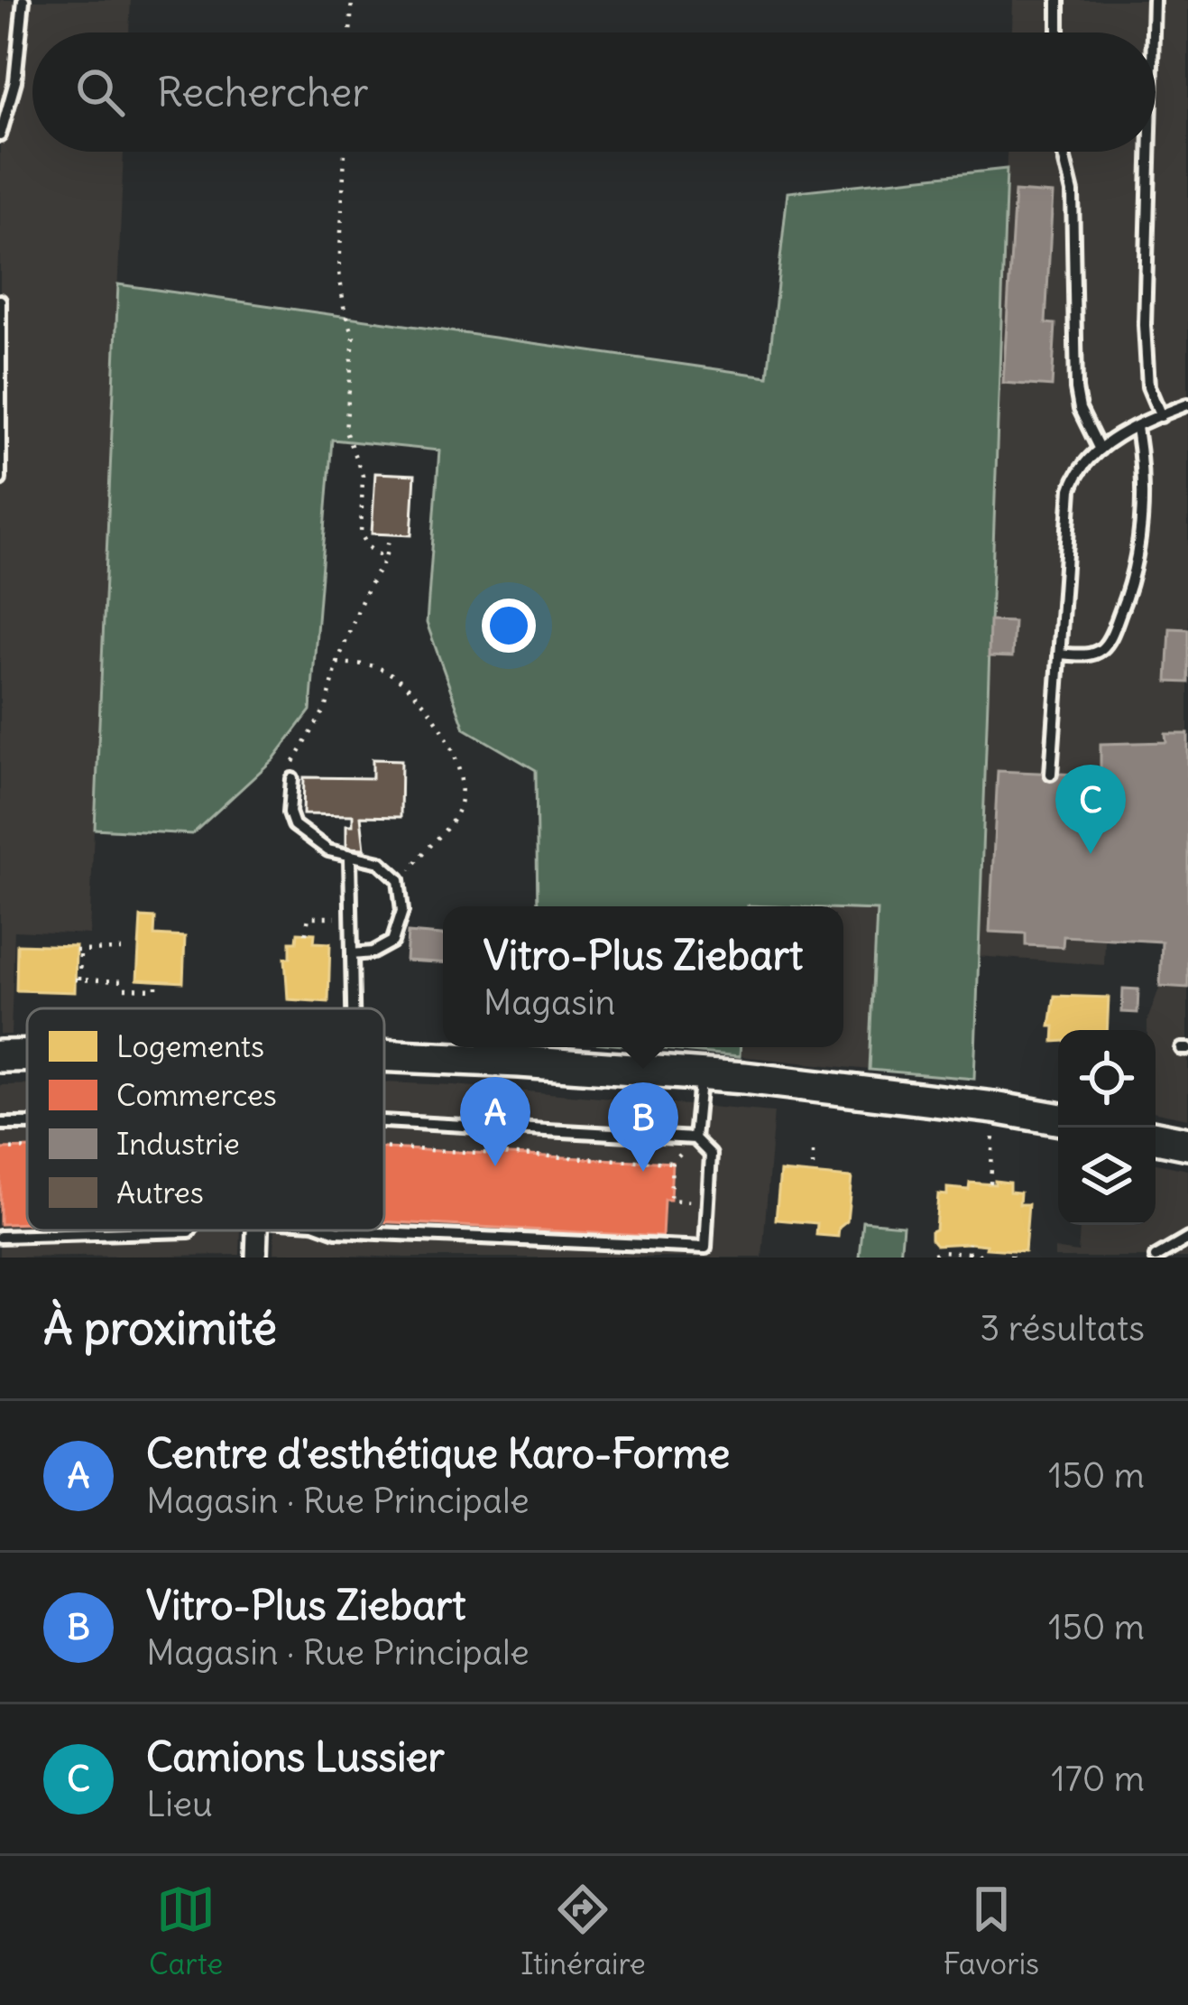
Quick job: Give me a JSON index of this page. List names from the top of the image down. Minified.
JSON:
{"legend":["Logements","Commerces","Industrie","Autres"],"page":{"search":"Rechercher","pins":["C","A","B"],"popup":["Vitro-Plus Ziebart","Magasin"],"heading":["À proximité","3 résultats"],"list":[{"mark":"A","name":"Centre d'esthétique Karo-Forme","note":"Magasin · Rue Principale","value":"150 m"},{"mark":"B","name":"Vitro-Plus Ziebart","note":"Magasin · Rue Principale","value":"150 m"},{"mark":"C","name":"Camions Lussier","note":"Lieu","value":"170 m"}],"nav":["Carte","Itinéraire","Favoris"]}}
